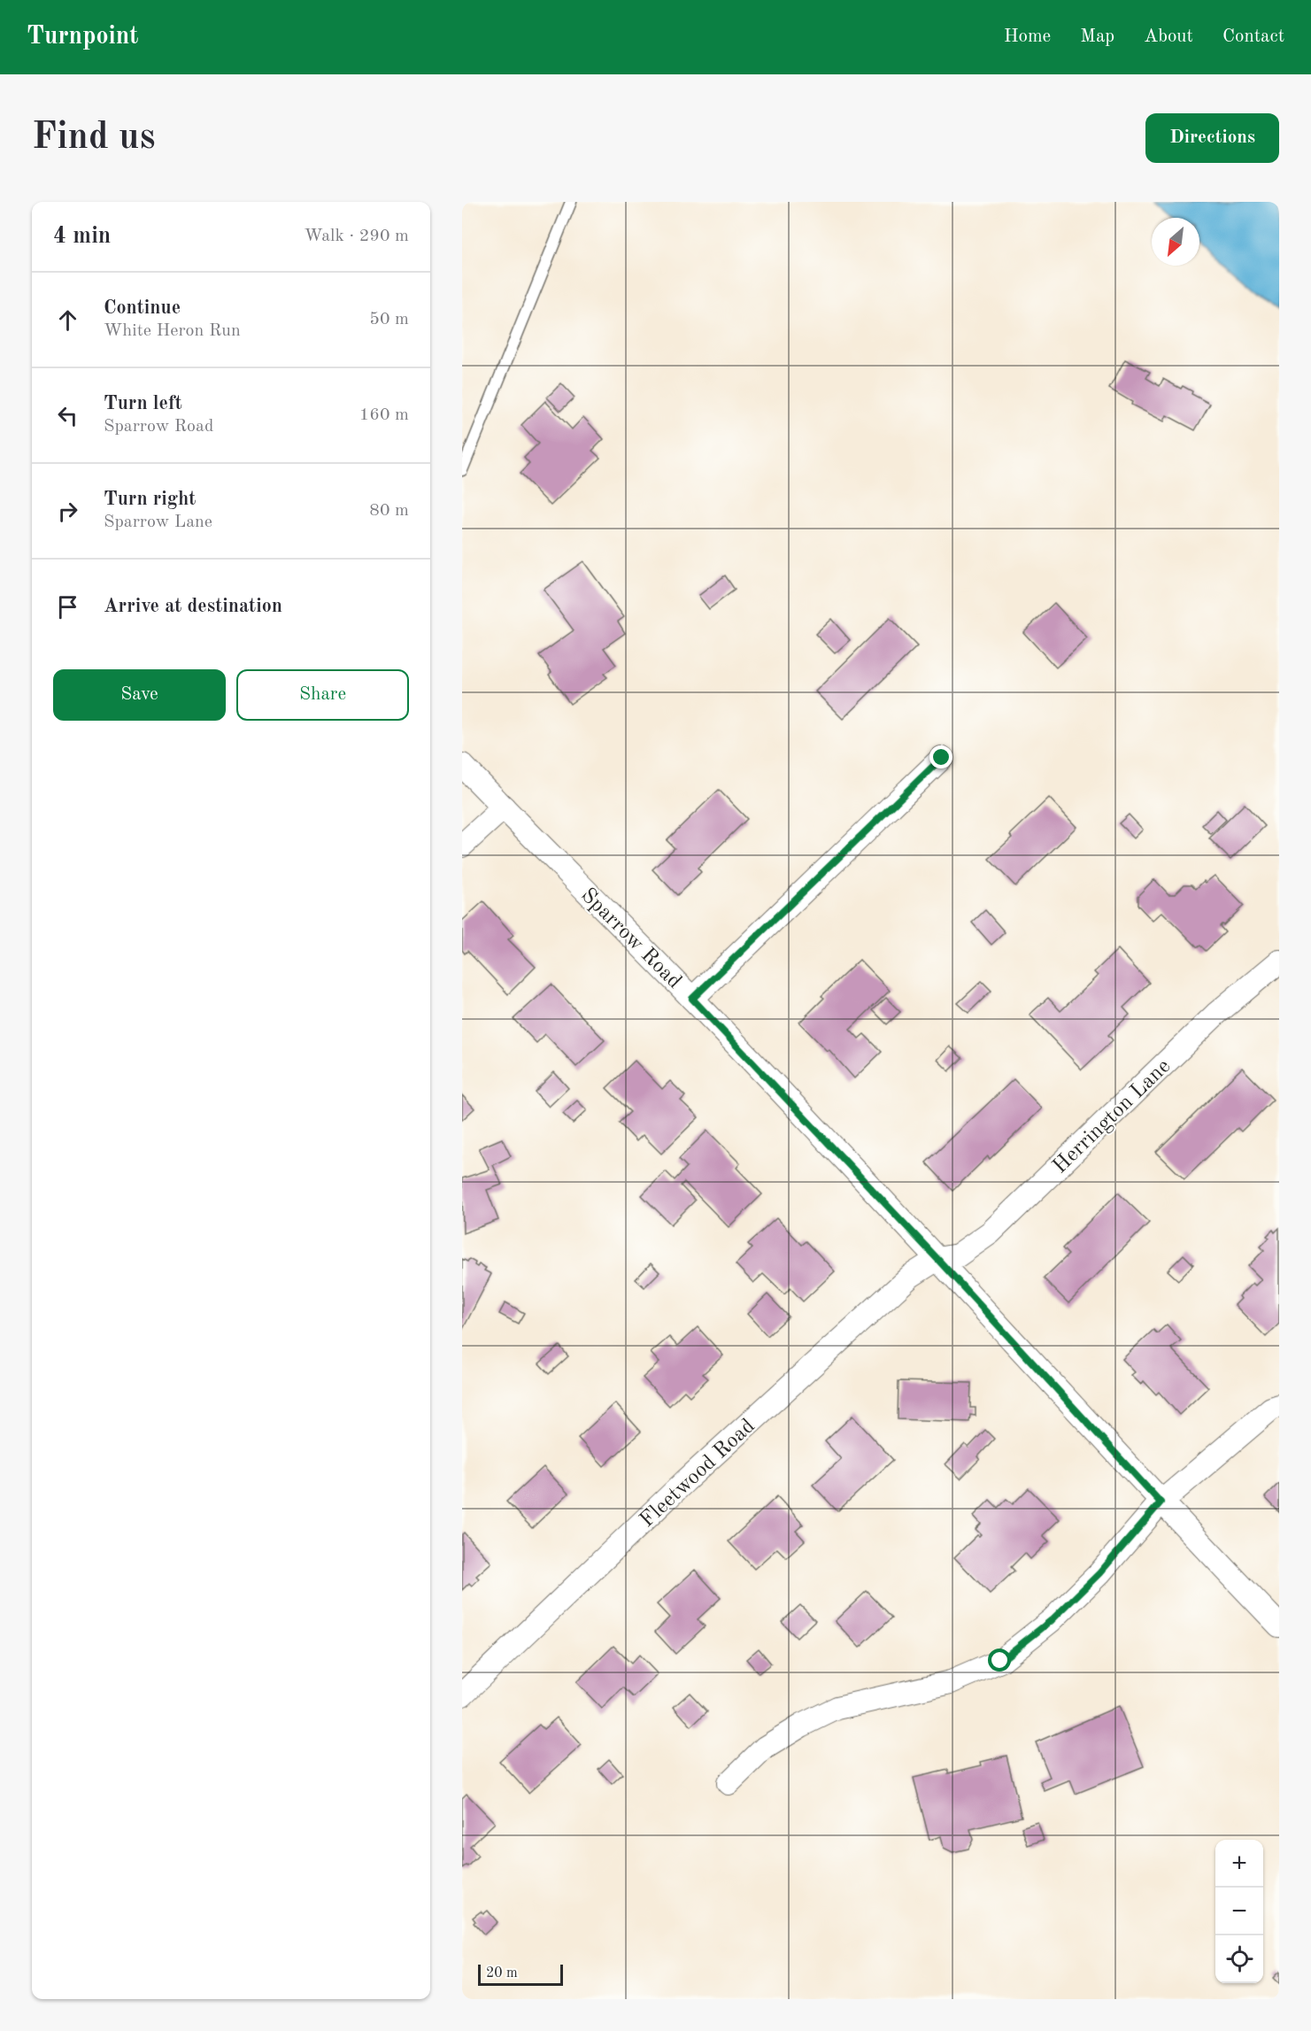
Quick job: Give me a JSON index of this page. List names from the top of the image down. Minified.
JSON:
{"streets":{"street":["Sparrow Road","Herrington Lane","Fleetwood Road"]},"crossings":[["Sparrow Road","Herrington Lane"],["Sparrow Road","Fleetwood Road"],["Herrington Lane","Fleetwood Road"]],"scale_bar":"20 m","north":"bottom left","page":{"header":"Turnpoint","nav":["Home","Map","About","Contact"],"buttons":["Directions",["Save","Share"]],"title":"Find us","heading":["4 min","Walk · 290 m"],"list":[["Continue","White Heron Run","50 m"],["Turn left","Sparrow Road","160 m"],["Turn right","Sparrow Lane","80 m"],"Arrive at destination"],"map_buttons":["+","−"],"scale":"20 m"}}
